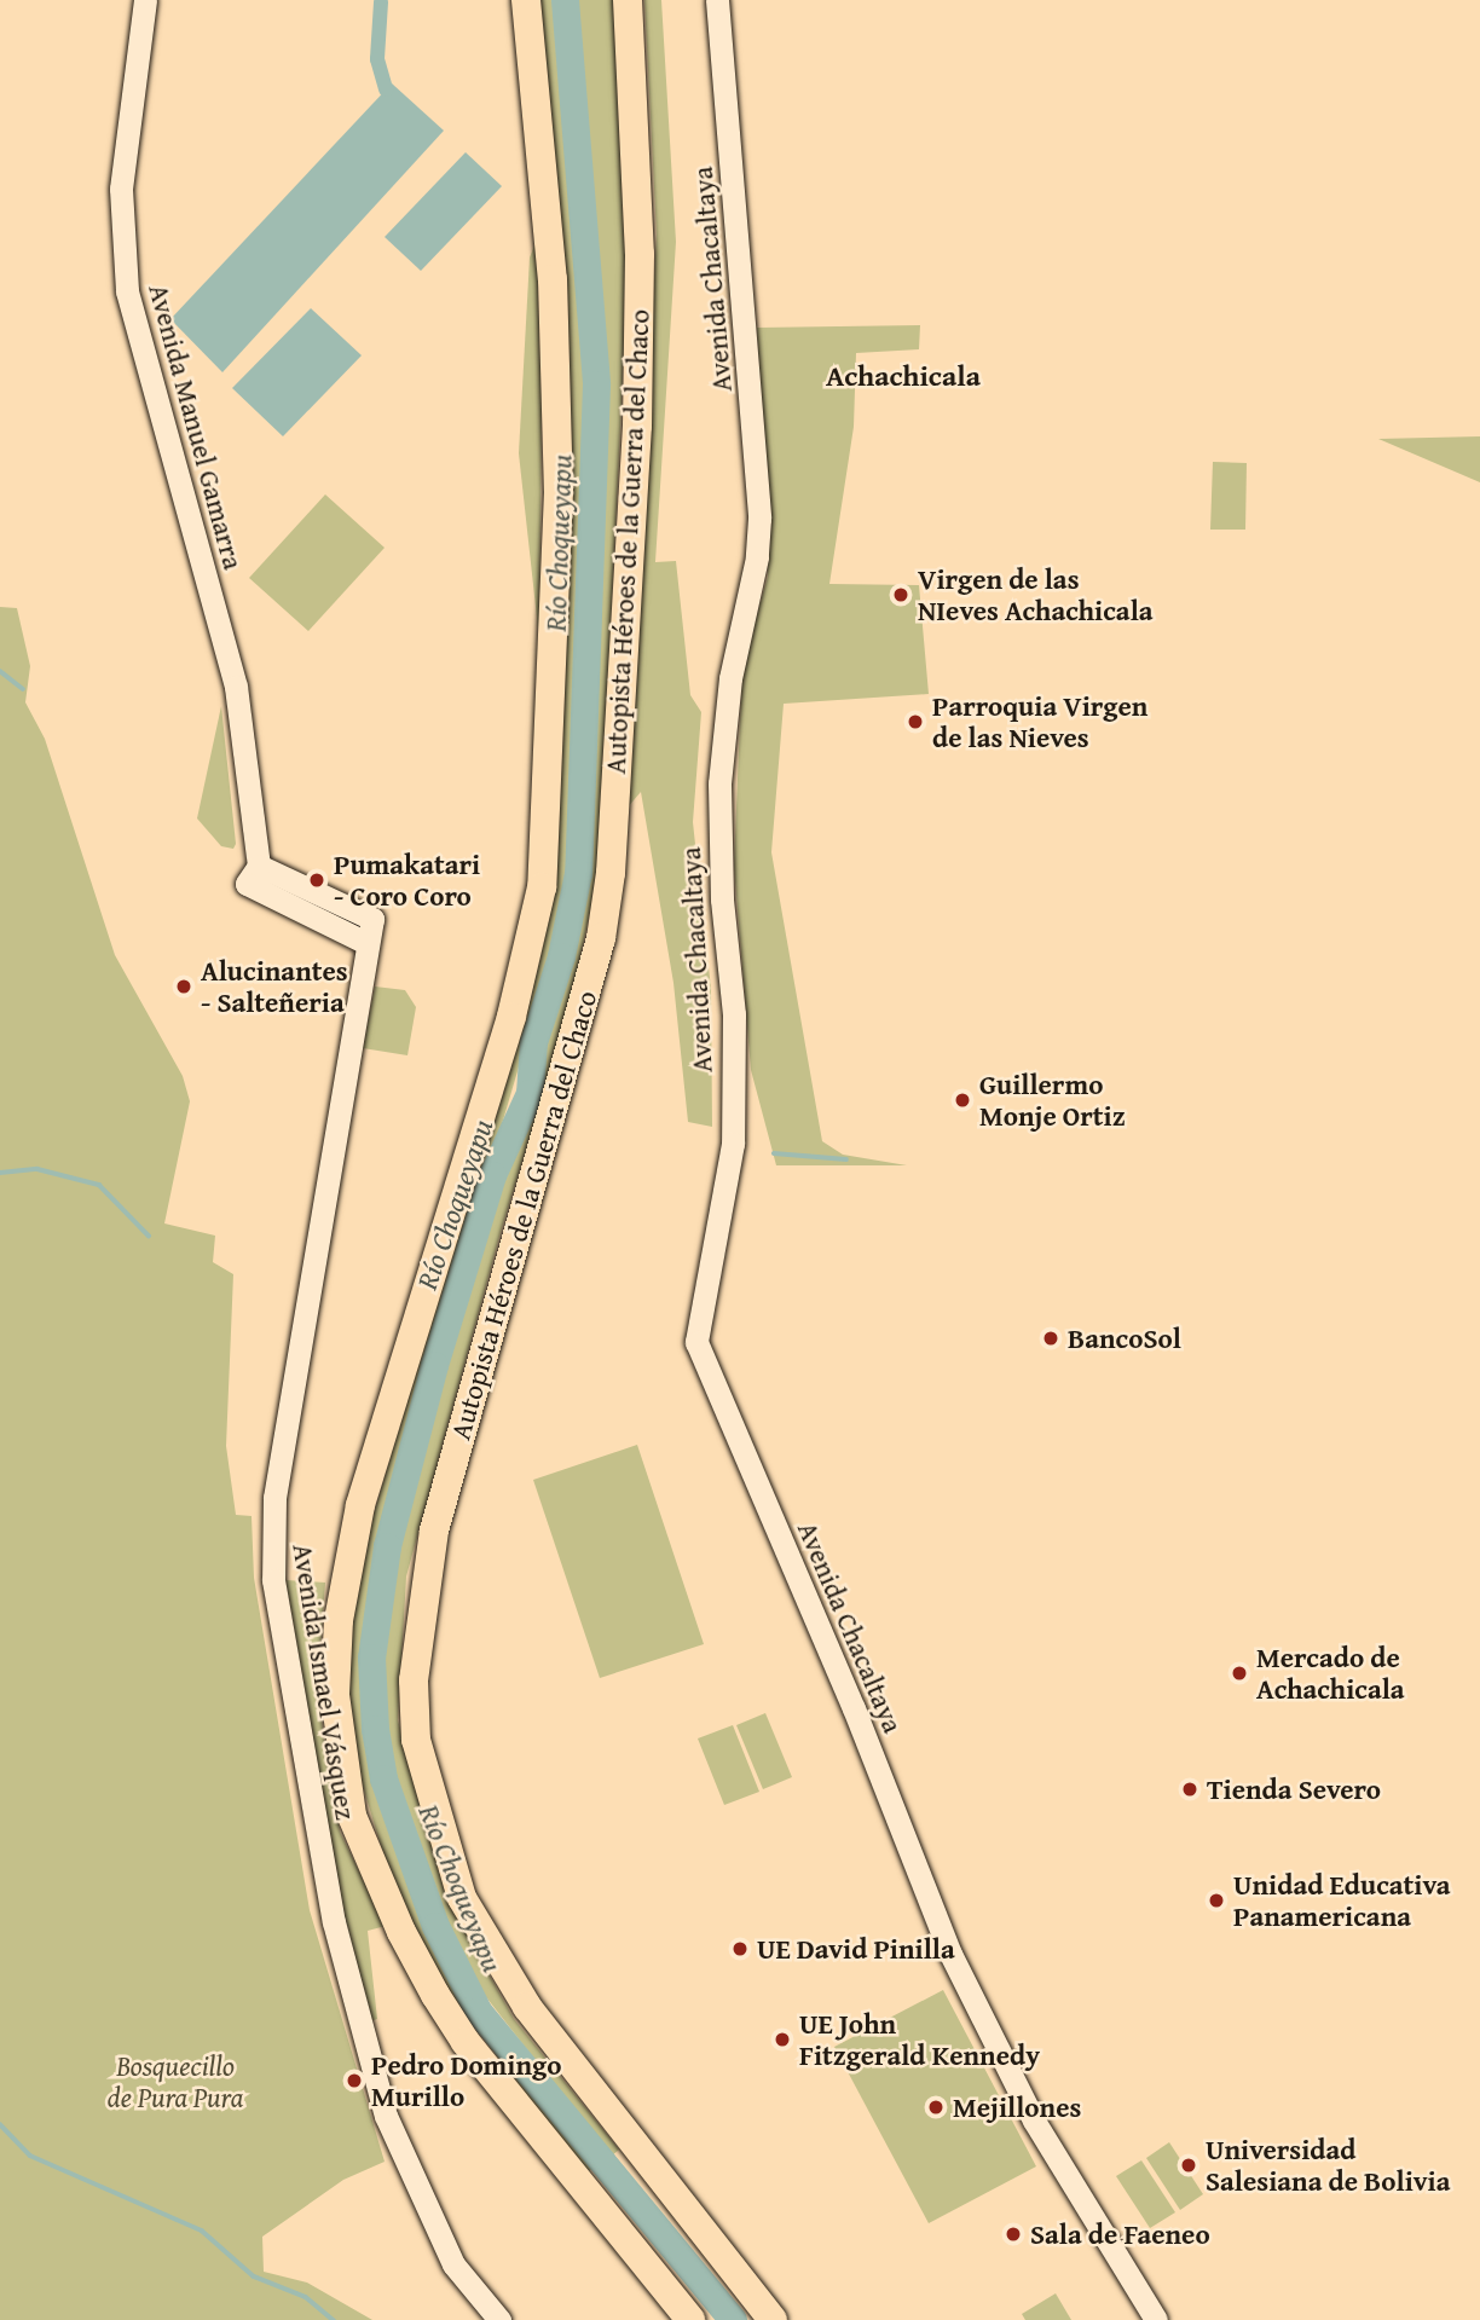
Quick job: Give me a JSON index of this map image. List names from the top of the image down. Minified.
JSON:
{"streets":{"highway":["Autopista Héroes de la Guerra del Chaco"],"main road":["Avenida Chacaltaya","Avenida Manuel Gamarra","Avenida Ismael Vásquez"]},"crossings":[["Avenida Manuel Gamarra","Avenida Ismael Vásquez"]],"districts":["Achachicala"],"water":["Río Choqueyapu"],"parks":["Bosquecillo de Pura Pura"],"places":["Virgen de las NIeves Achachicala","Parroquia Virgen de las Nieves","Pumakatari - Coro Coro","Alucinantes - Salteñeria","Guillermo Monje Ortiz","BancoSol","Mercado de Achachicala","Tienda Severo","Unidad Educativa Panamericana","UE David Pinilla","UE John Fitzgerald Kennedy","Pedro Domingo Murillo","Mejillones","Universidad Salesiana de Bolivia","Sala de Faeneo"]}
